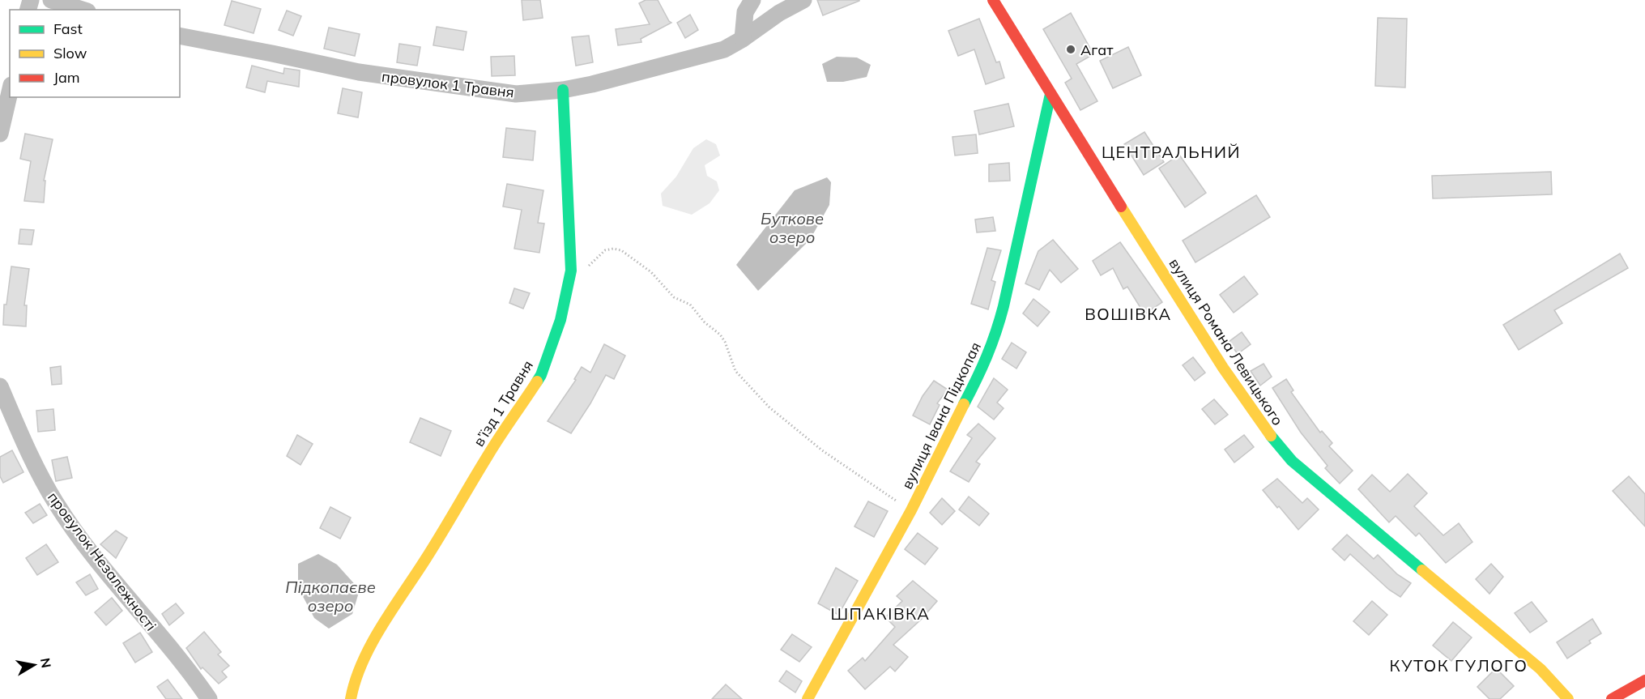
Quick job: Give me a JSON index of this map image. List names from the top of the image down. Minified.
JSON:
{"streets":{"street":["провулок 1 Травня","вулиця Романа Левицького","в’їзд 1 Травня","вулиця Івана Підкопая","провулок Незалежності"]},"crossings":[["провулок 1 Травня","в’їзд 1 Травня"],["вулиця Романа Левицького","вулиця Івана Підкопая"]],"districts":["ЦЕНТРАЛЬНИЙ","ВОШІВКА","ШПАКІВКА","КУТОК ГУЛОГО"],"water":["Буткове озеро","Підкопаєве озеро"],"places":["Агат"],"legend":["Fast","Slow","Jam"],"north":"right"}
